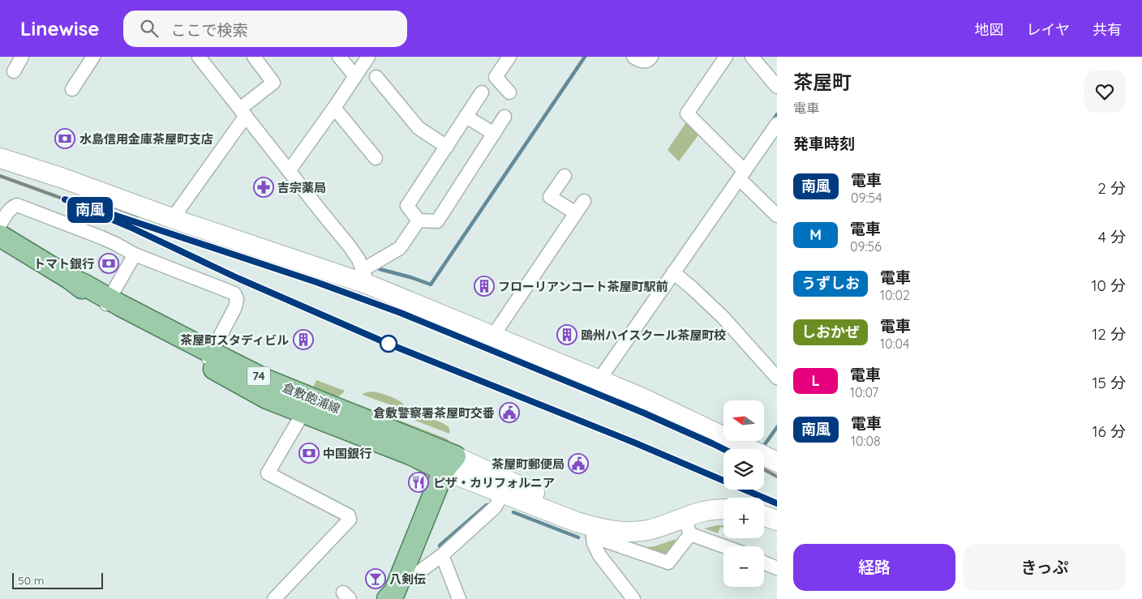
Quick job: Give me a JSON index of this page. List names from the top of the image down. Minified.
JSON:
{"streets":{"main road":["74","倉敷飽浦線"]},"places":{"bank":["水島信用金庫茶屋町支店","トマト銀行","中国銀行"],"pharmacy":["吉宗薬局"],"building":["フローリアンコート茶屋町駅前","鴎州ハイスクール茶屋町校","茶屋町スタディビル"],"public building":["倉敷警察署茶屋町交番","茶屋町郵便局"],"restaurant":["ピザ・カリフォルニア"],"bar":["八剣伝"]},"scale_bar":"50 m","north":"left","page":{"header":"Linewise","search":"ここで検索","nav":["地図","レイヤ","共有"],"on_map":"南風","heading":[["茶屋町","電車"],"発車時刻"],"list":[{"mark":"南風","name":"電車","note":"09:54","value":"2 分"},{"mark":"M","name":"電車","note":"09:56","value":"4 分"},{"mark":"うずしお","name":"電車","note":"10:02","value":"10 分"},{"mark":"しおかぜ","name":"電車","note":"10:04","value":"12 分"},{"mark":"L","name":"電車","note":"10:07","value":"15 分"},{"mark":"南風","name":"電車","note":"10:08","value":"16 分"}],"map_buttons":["+","−"],"buttons":["経路","きっぷ"],"scale":"50 m"}}
